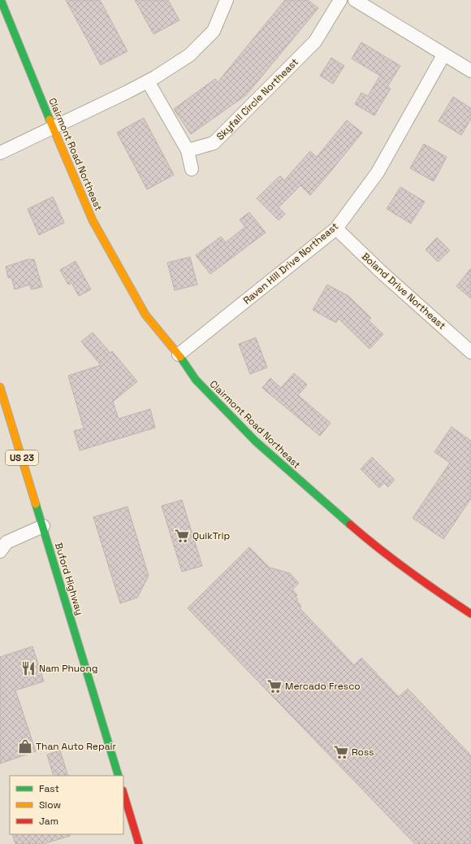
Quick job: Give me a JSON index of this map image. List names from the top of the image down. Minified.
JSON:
{"streets":{"main road":["Clairmont Road Northeast","US 23","Buford Highway"],"street":["Skyfall Circle Northeast","Raven Hill Drive Northeast","Boland Drive Northeast"]},"crossings":[["Clairmont Road Northeast","Raven Hill Drive Northeast"],["Raven Hill Drive Northeast","Boland Drive Northeast"]],"places":{"supermarket":["QuikTrip","Mercado Fresco","Ross"],"restaurant":["Nam Phuong"],"shop":["Than Auto Repair"]},"legend":["Fast","Slow","Jam"]}
